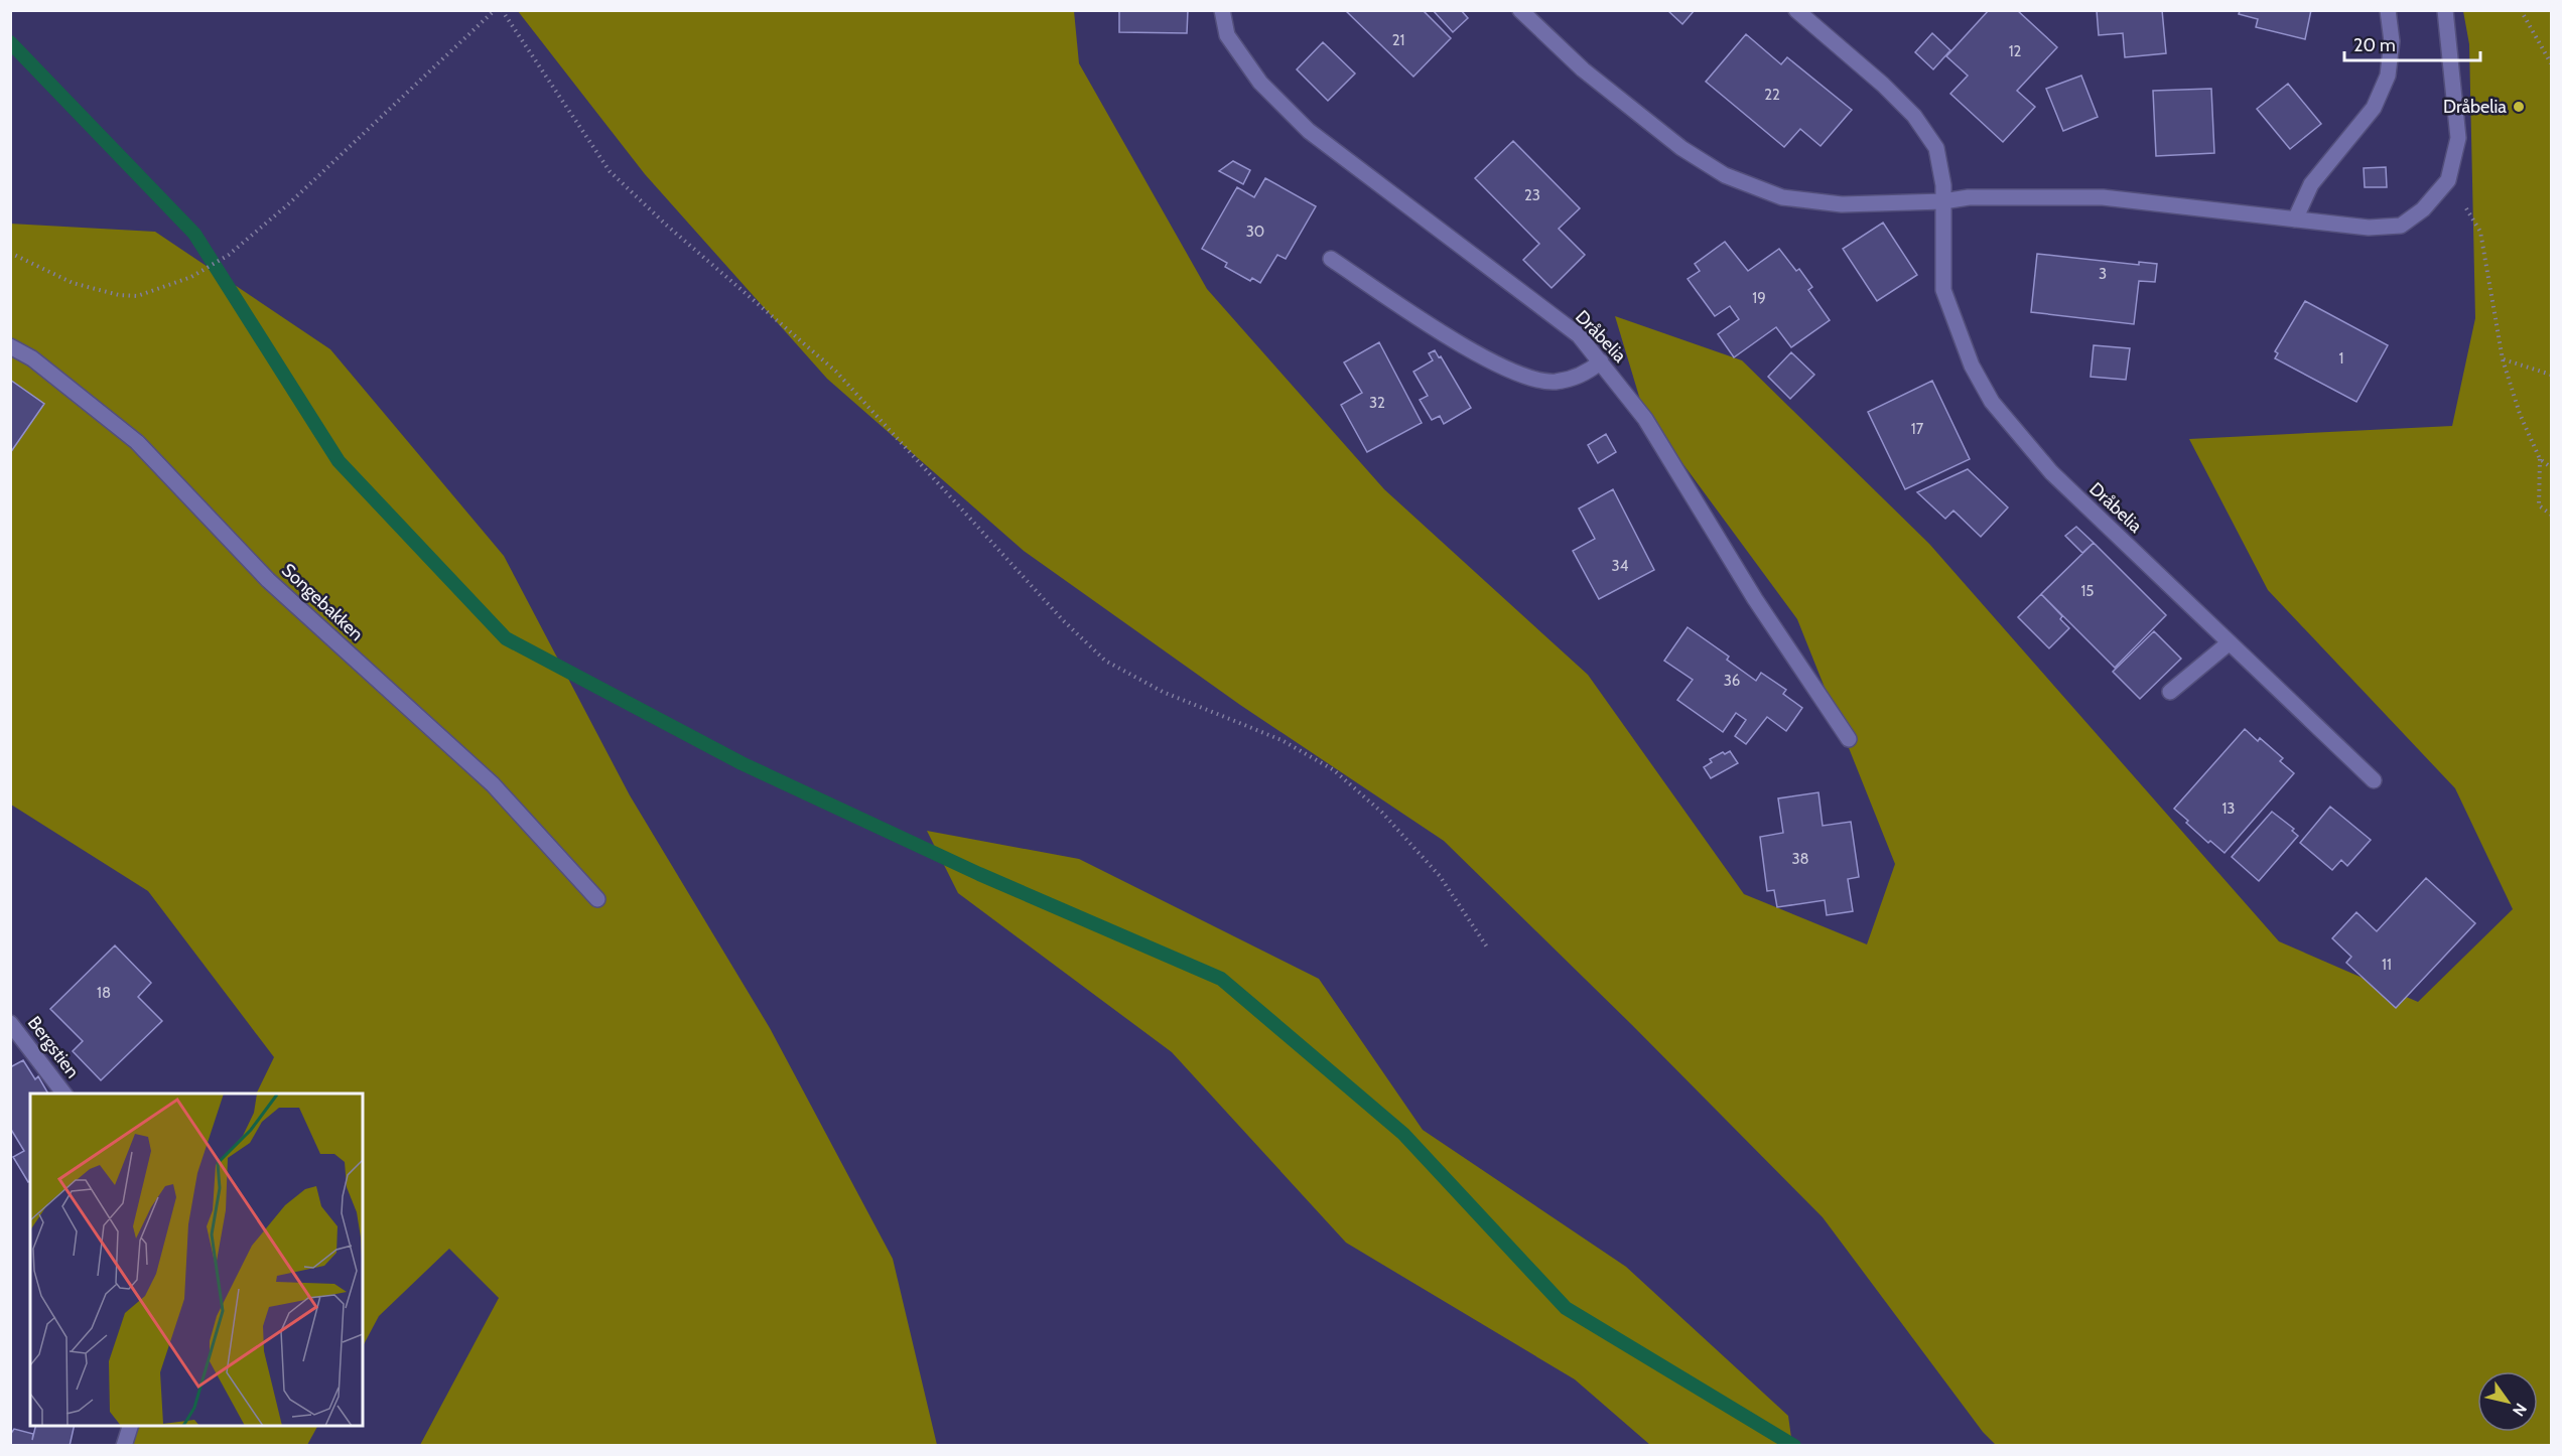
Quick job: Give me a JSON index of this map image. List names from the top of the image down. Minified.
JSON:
{"streets":{"street":["Dråbelia","Songebakken","Bergstien"]},"places":["Dråbelia"],"house_numbers":["21","12","22","23","30","3","19","1","32","17","34","15","36","13","38","11","18"],"scale_bar":"20 m","north":"bottom right"}
